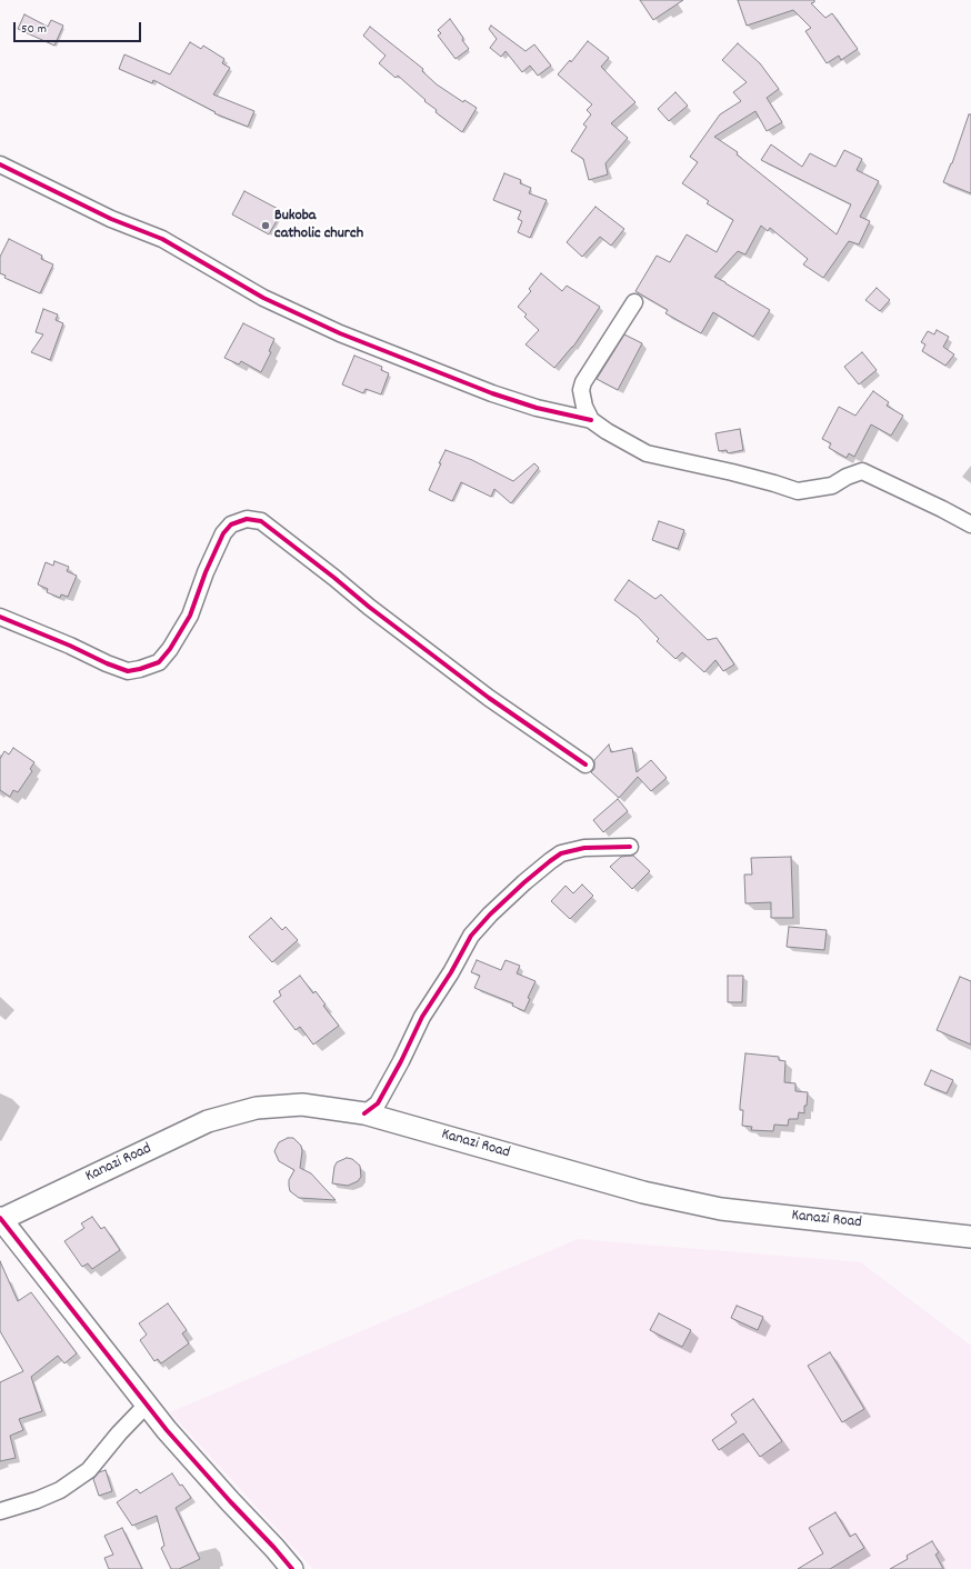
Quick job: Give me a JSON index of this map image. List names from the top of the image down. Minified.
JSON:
{"streets":{"main road":["Kanazi Road"]},"places":["Bukoba catholic church"],"scale_bar":"50 m"}
